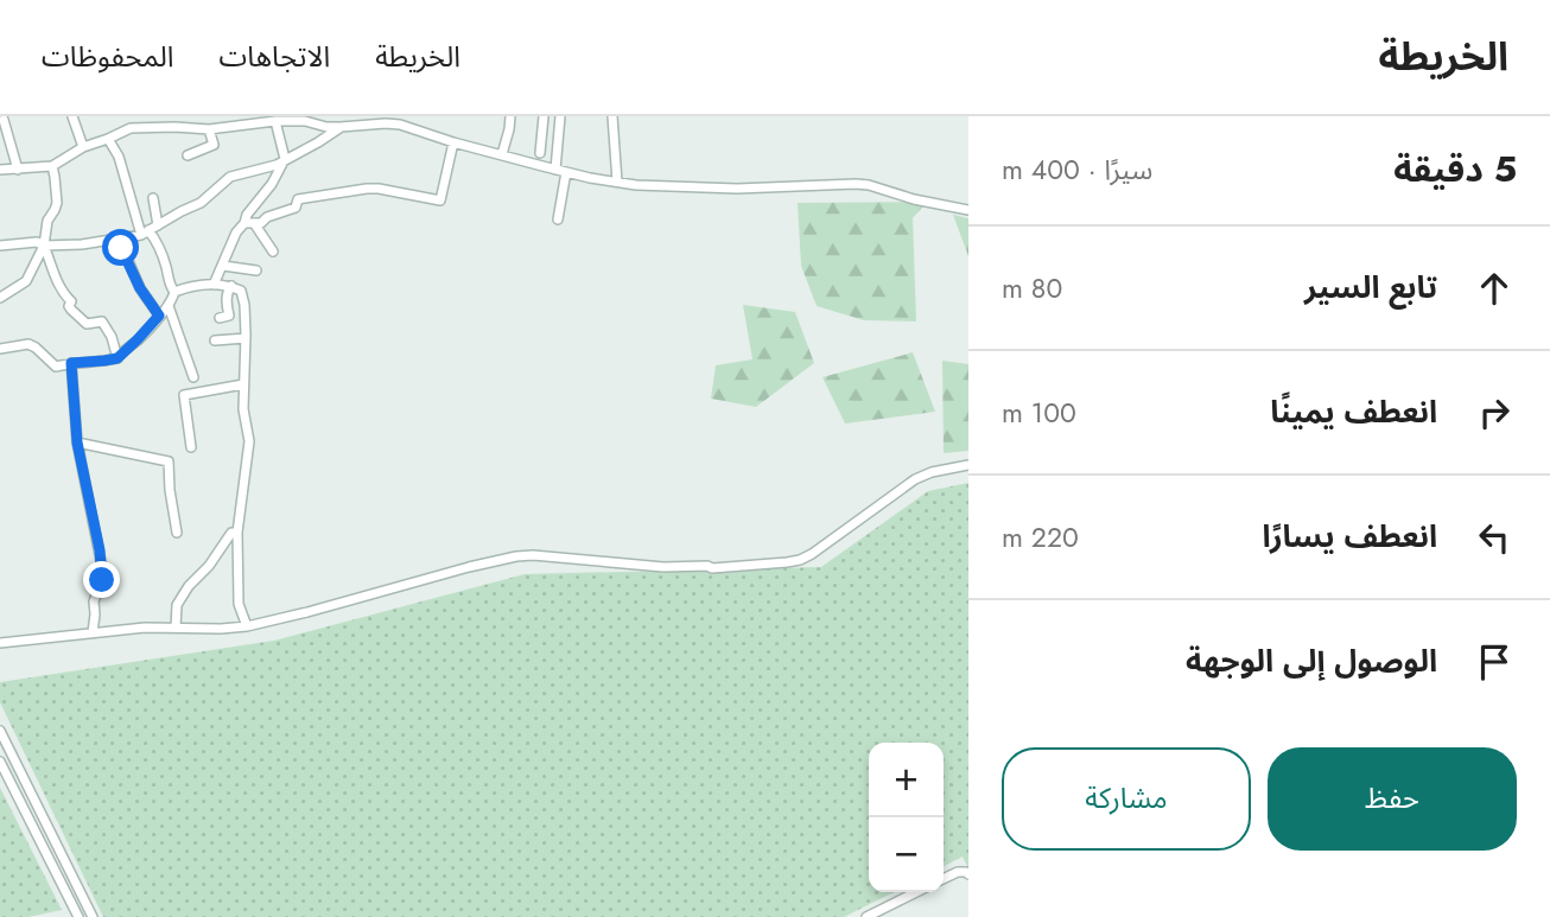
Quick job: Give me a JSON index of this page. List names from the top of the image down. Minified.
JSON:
{"page":{"header":"الخريطة","nav":["الخريطة","الاتجاهات","المحفوظات"],"heading":["5 دقيقة","سيرًا · 400 m"],"list":[["تابع السير","80 m"],["انعطف يمينًا","100 m"],["انعطف يسارًا","220 m"],"الوصول إلى الوجهة"],"buttons":["حفظ","مشاركة"],"map_buttons":["+","−"]}}
